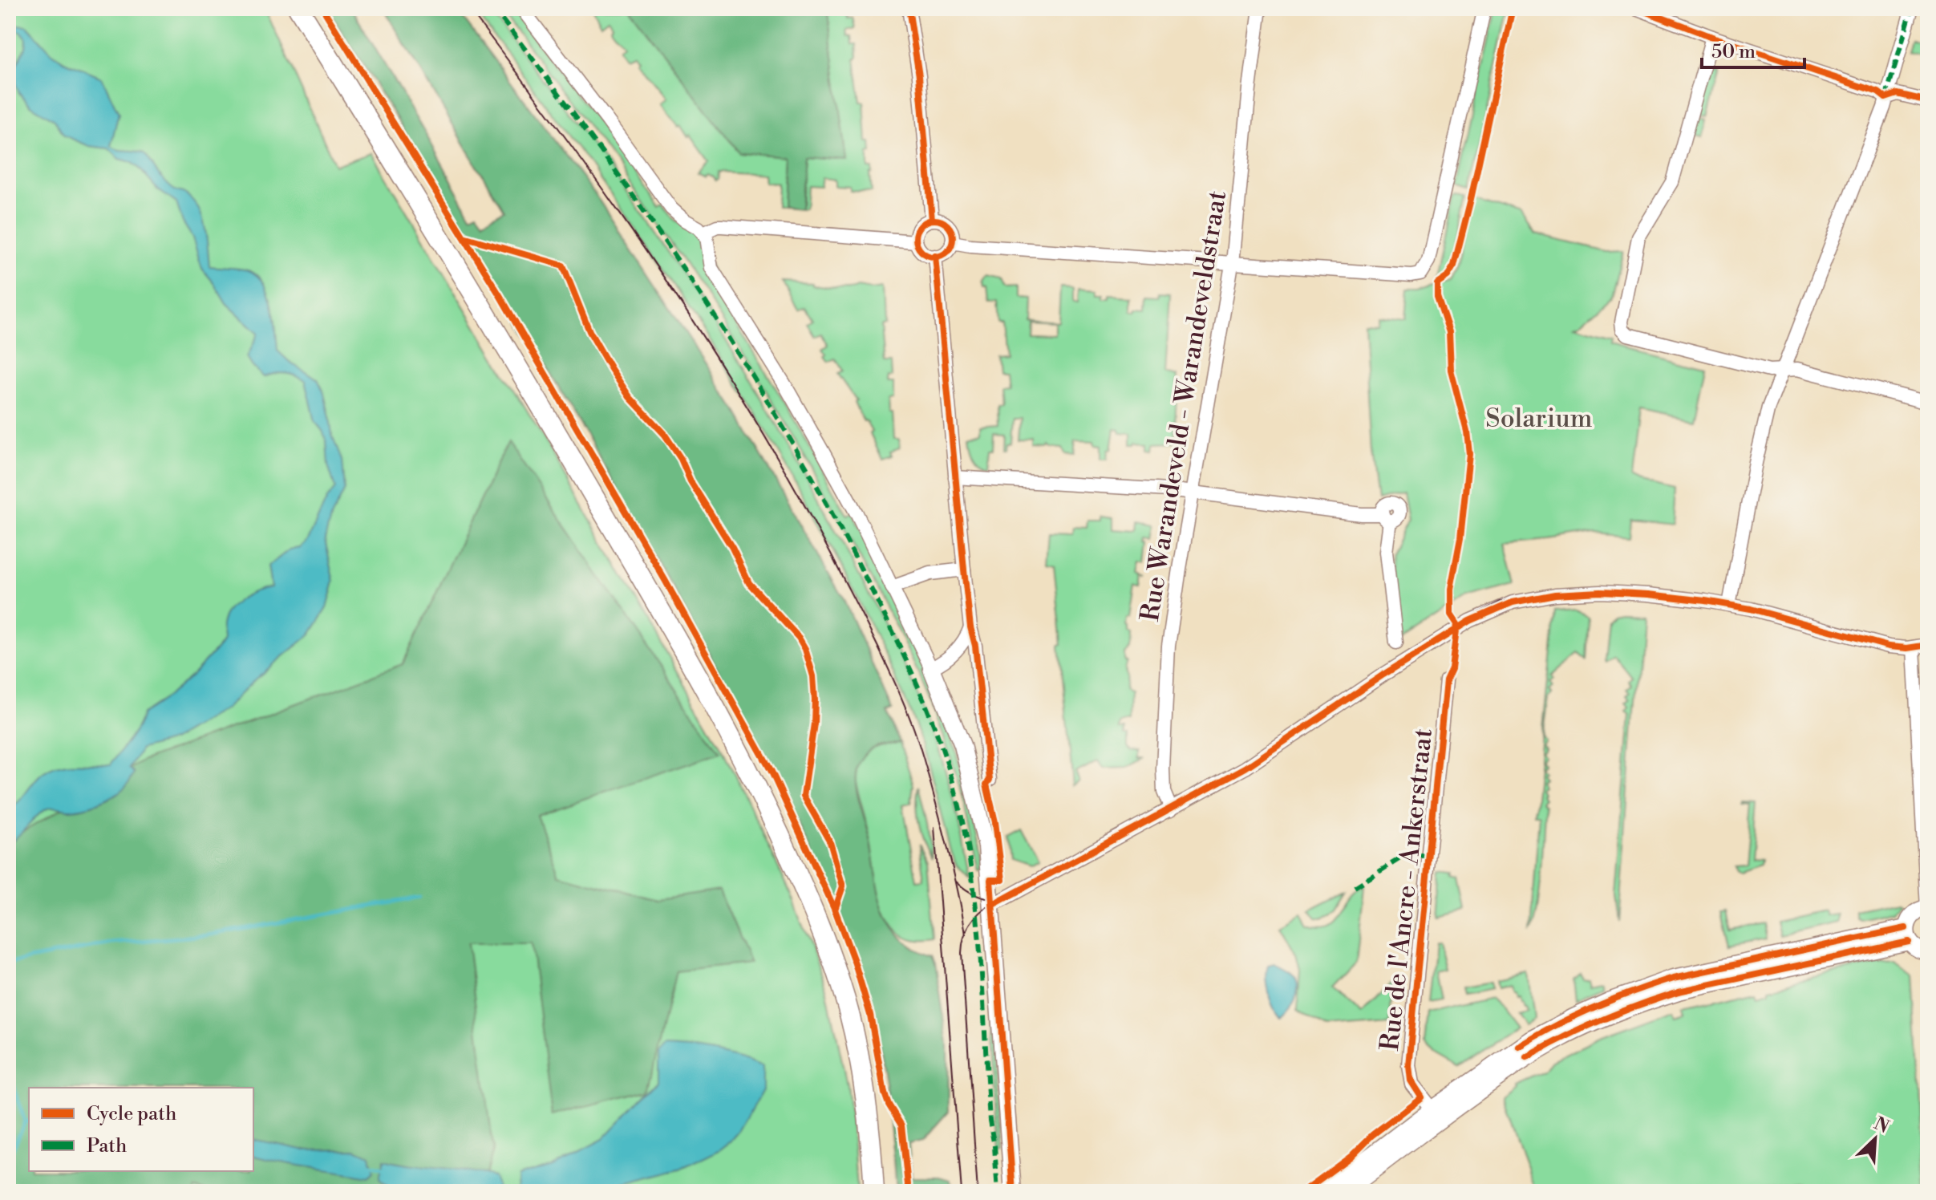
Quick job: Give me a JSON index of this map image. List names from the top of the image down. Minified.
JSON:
{"streets":{"street":["Rue Warandeveld - Warandeveldstraat","Rue de l'Ancre - Ankerstraat"]},"parks":["Solarium"],"legend":["Cycle path","Path"],"scale_bar":"50 m","north":"top right"}
